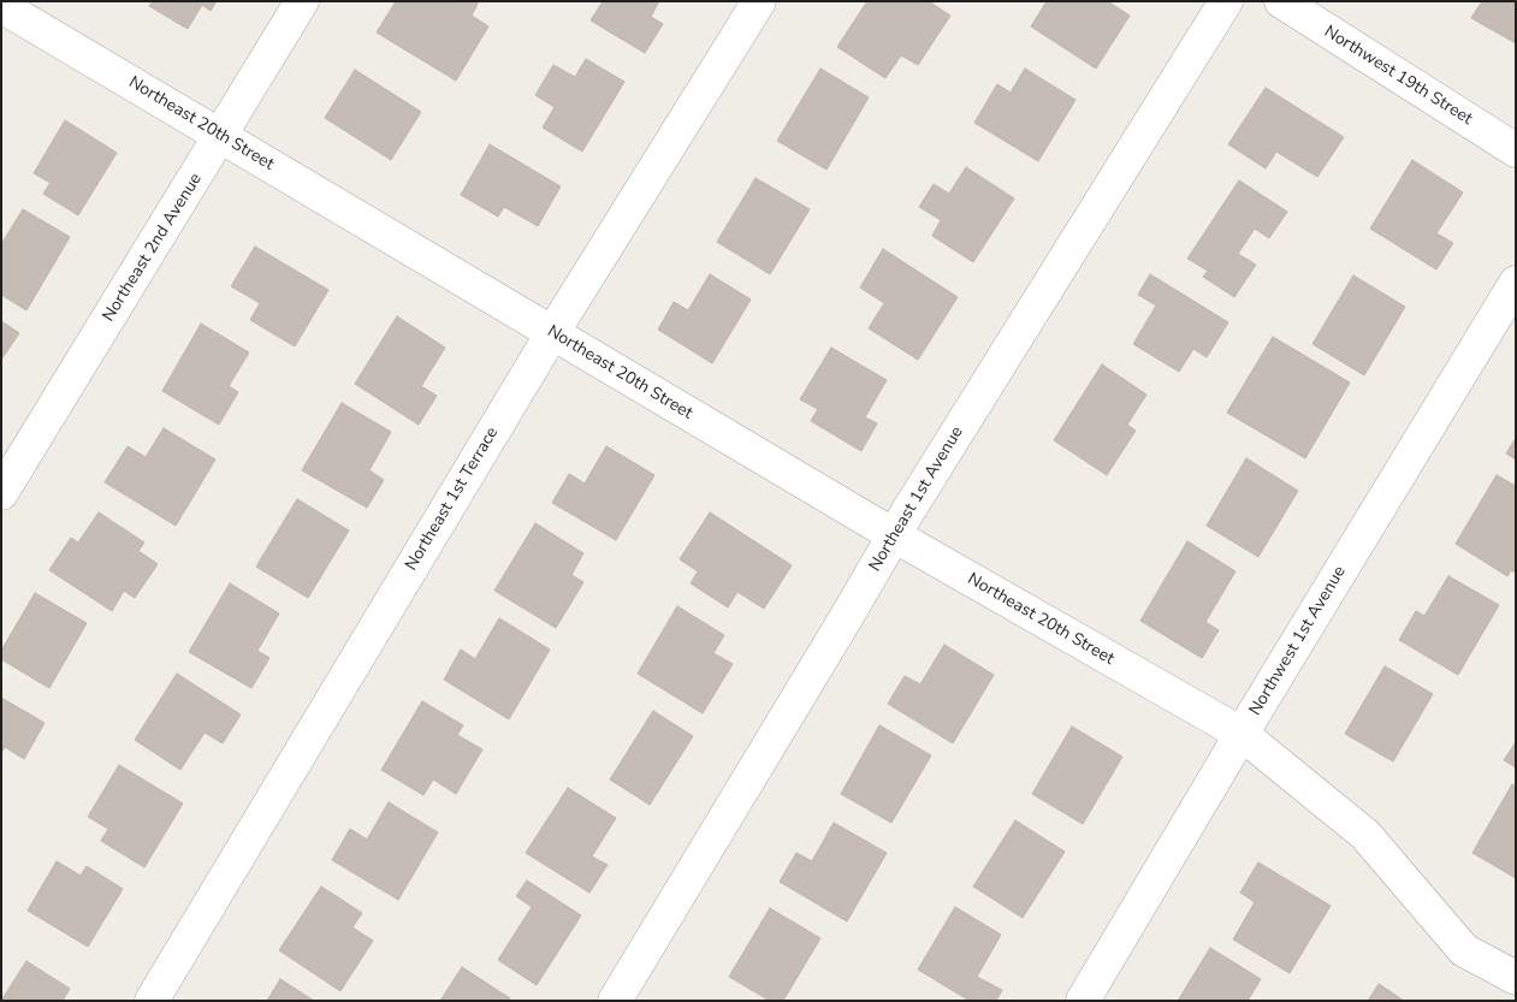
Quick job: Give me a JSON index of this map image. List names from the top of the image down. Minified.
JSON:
{"streets":{"street":["Northwest 19th Street","Northeast 20th Street","Northeast 2nd Avenue","Northeast 1st Terrace","Northeast 1st Avenue","Northwest 1st Avenue"]},"crossings":[["Northeast 20th Street","Northeast 2nd Avenue"],["Northeast 20th Street","Northeast 1st Terrace"],["Northeast 20th Street","Northeast 1st Avenue"],["Northeast 20th Street","Northwest 1st Avenue"]]}
